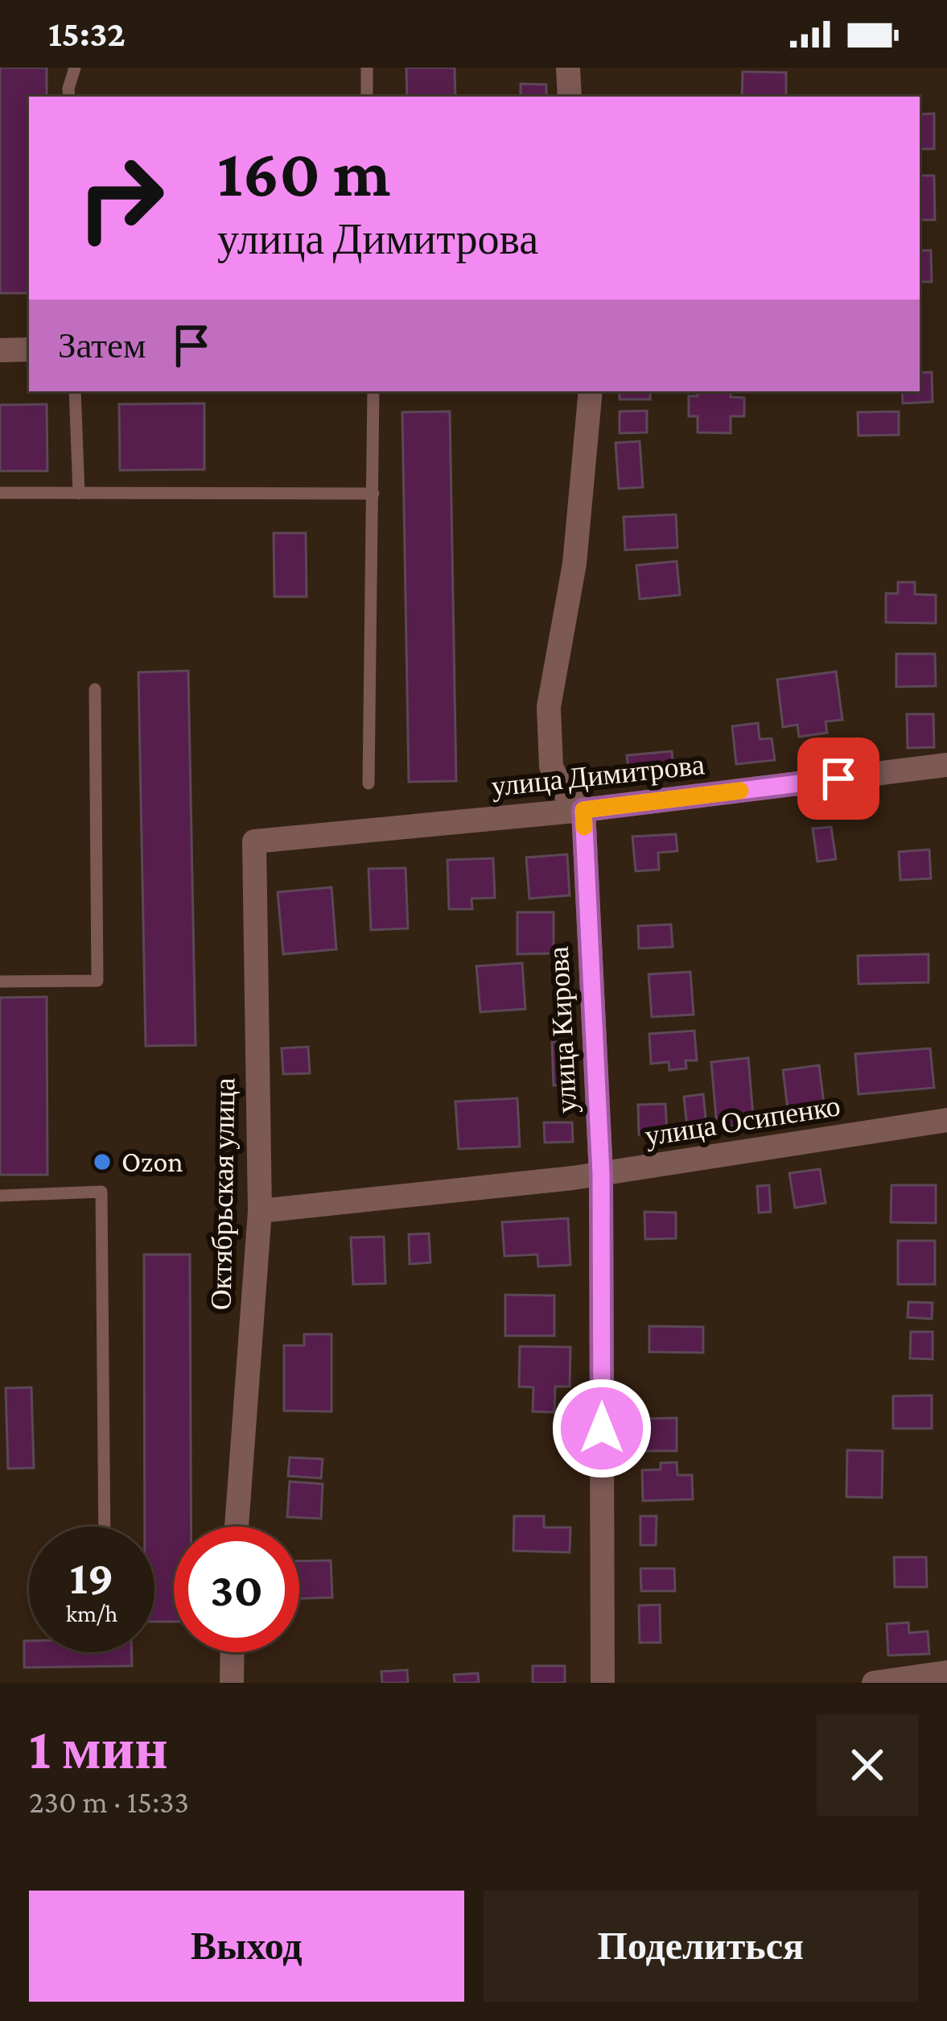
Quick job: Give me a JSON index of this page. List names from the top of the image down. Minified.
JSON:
{"streets":{"street":["улица Димитрова","улица Кирова","улица Осипенко","Октябрьская улица"]},"crossings":[["улица Димитрова","улица Кирова"],["улица Димитрова","Октябрьская улица"],["улица Кирова","улица Осипенко"],["улица Осипенко","Октябрьская улица"]],"places":["Ozon"],"page":{"status":"15:32","turn":["160 m","улица Димитрова"],"then":"Затем","speed":"19 km/h","limit":"30","heading":["1 мин","230 m · 15:33"],"buttons":["Выход","Поделиться"]}}
